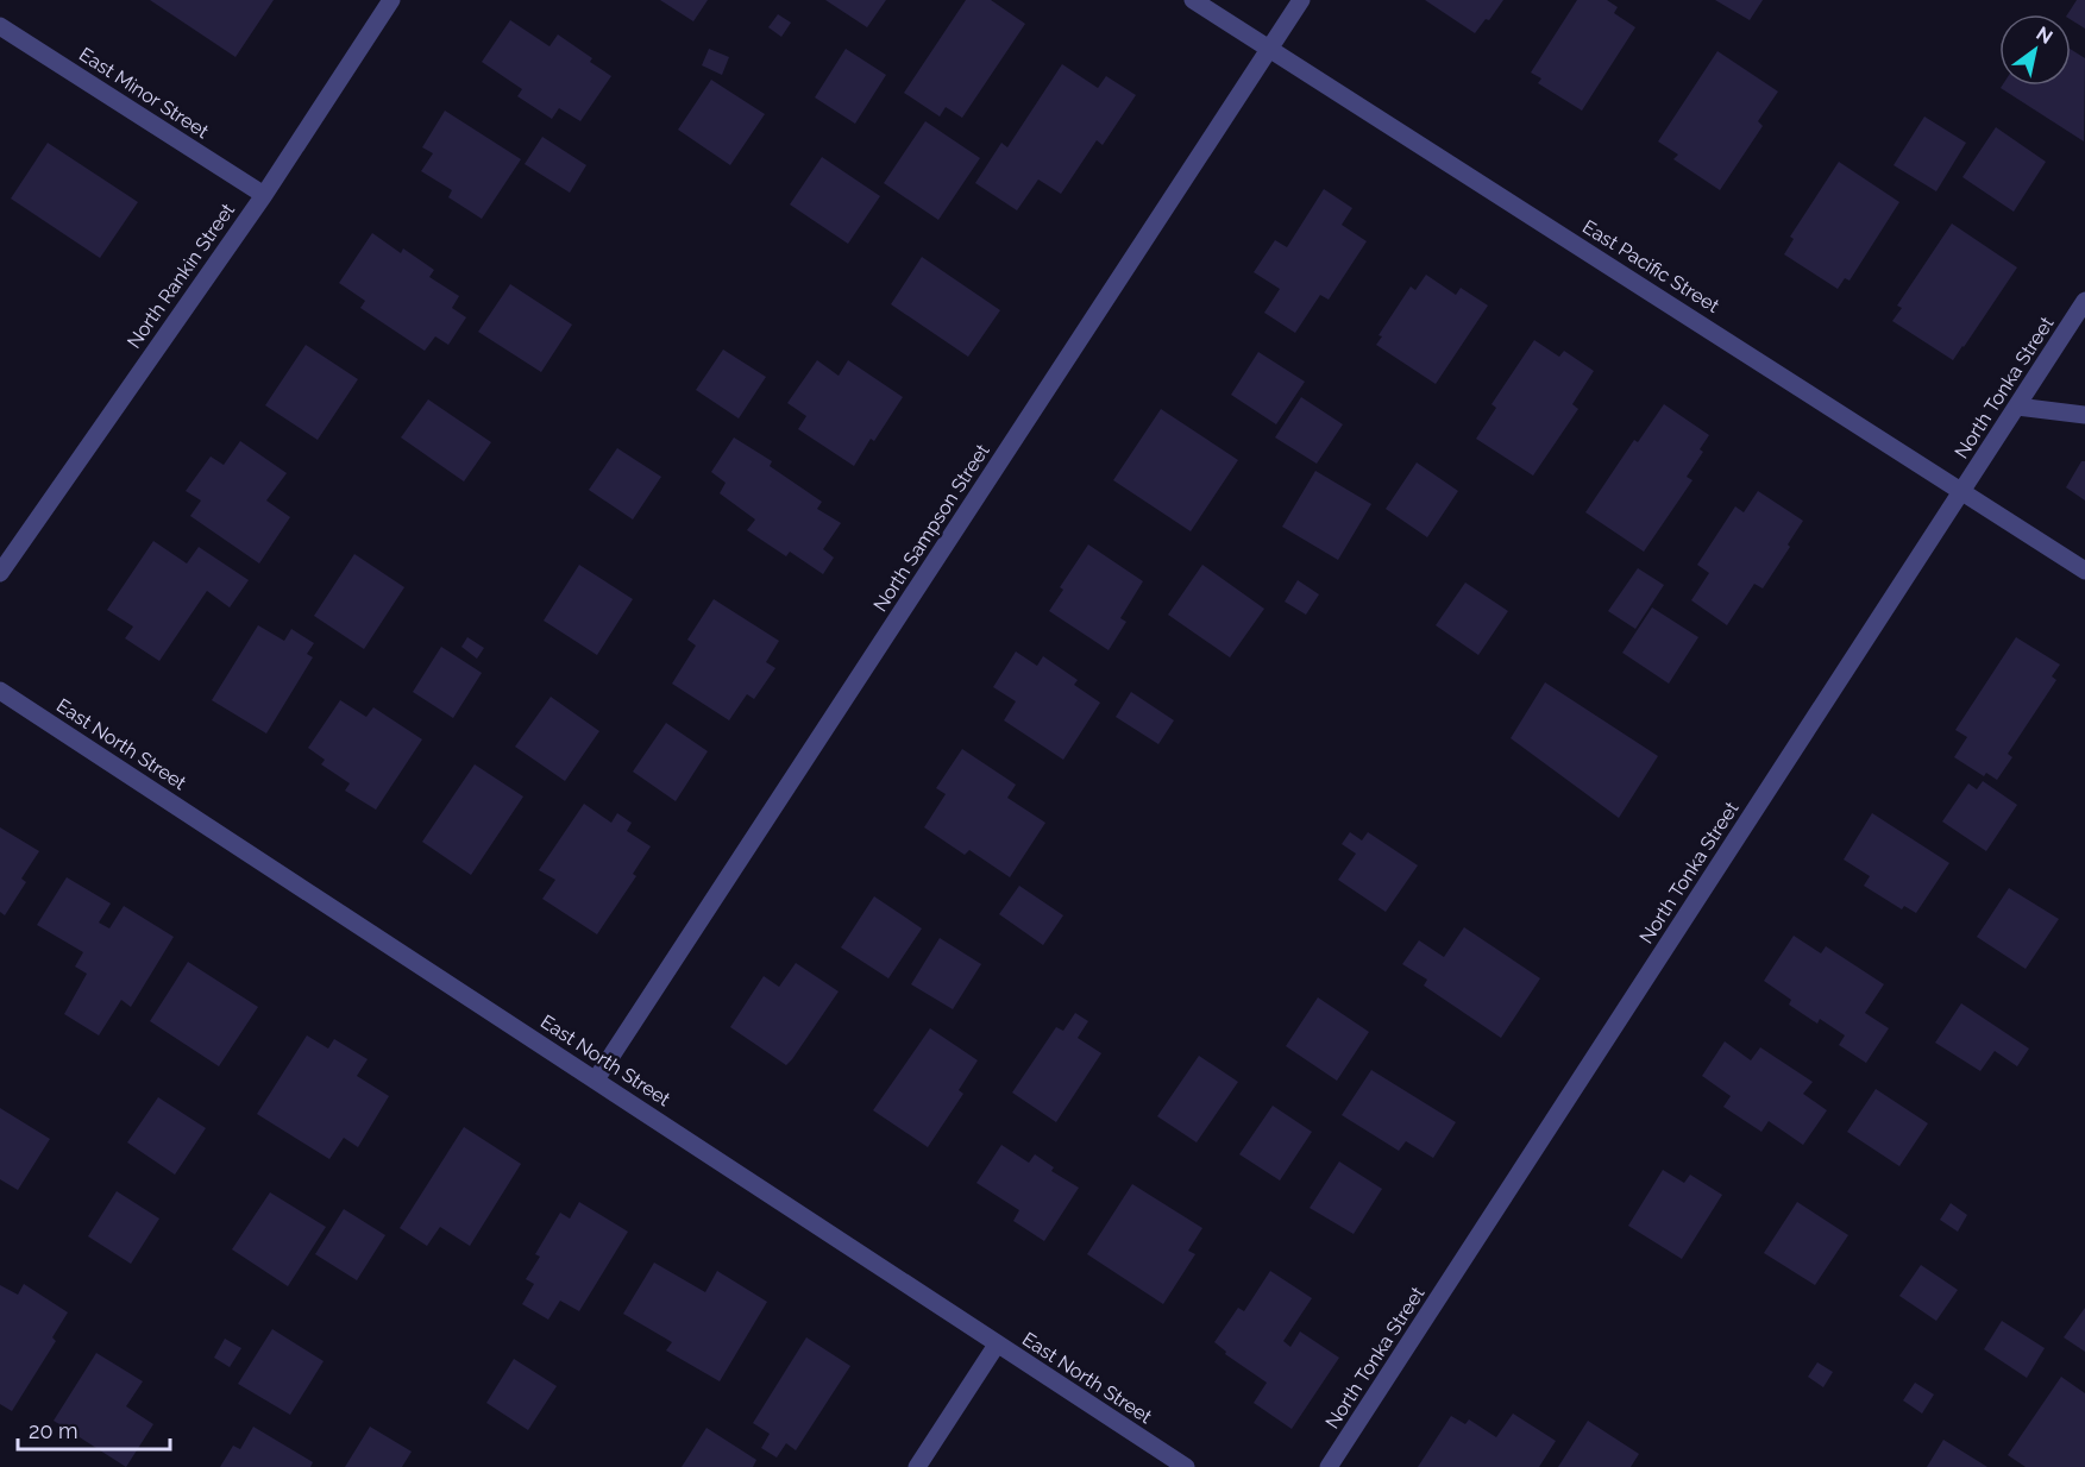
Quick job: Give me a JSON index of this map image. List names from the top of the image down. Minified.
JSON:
{"streets":{"street":["East Minor Street","East Pacific Street","North Rankin Street","North Tonka Street","North Sampson Street","East North Street"]},"crossings":[["East Minor Street","North Rankin Street"],["East Pacific Street","North Tonka Street"],["East Pacific Street","North Sampson Street"],["North Sampson Street","East North Street"]],"scale_bar":"20 m","north":"top right"}
